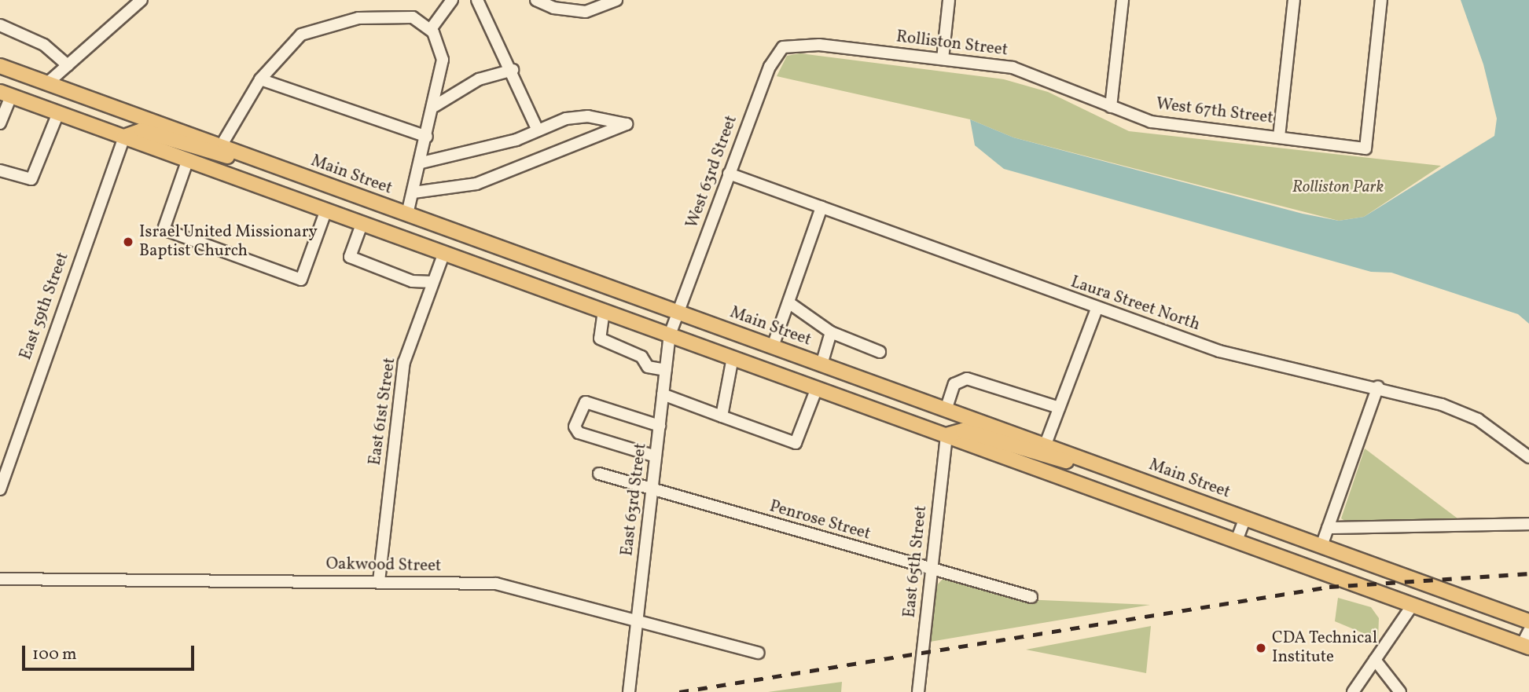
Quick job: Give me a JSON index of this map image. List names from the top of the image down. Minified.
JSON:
{"streets":{"main road":["Main Street"],"street":["Rolliston Street","West 67th Street","West 63rd Street","Laura Street North","East 59th Street","East 61st Street","East 63rd Street","Penrose Street","East 65th Street","Oakwood Street"]},"crossings":[["Rolliston Street","West 67th Street"],["Rolliston Street","West 63rd Street"],["West 63rd Street","Main Street"],["West 63rd Street","Laura Street North"],["West 63rd Street","East 63rd Street"],["Main Street","East 63rd Street"],["East 61st Street","Oakwood Street"],["East 63rd Street","Penrose Street"],["East 63rd Street","Oakwood Street"],["Penrose Street","East 65th Street"]],"parks":["Rolliston Park"],"places":["Israel United Missionary Baptist Church","CDA Technical Institute"],"scale_bar":"100 m"}
